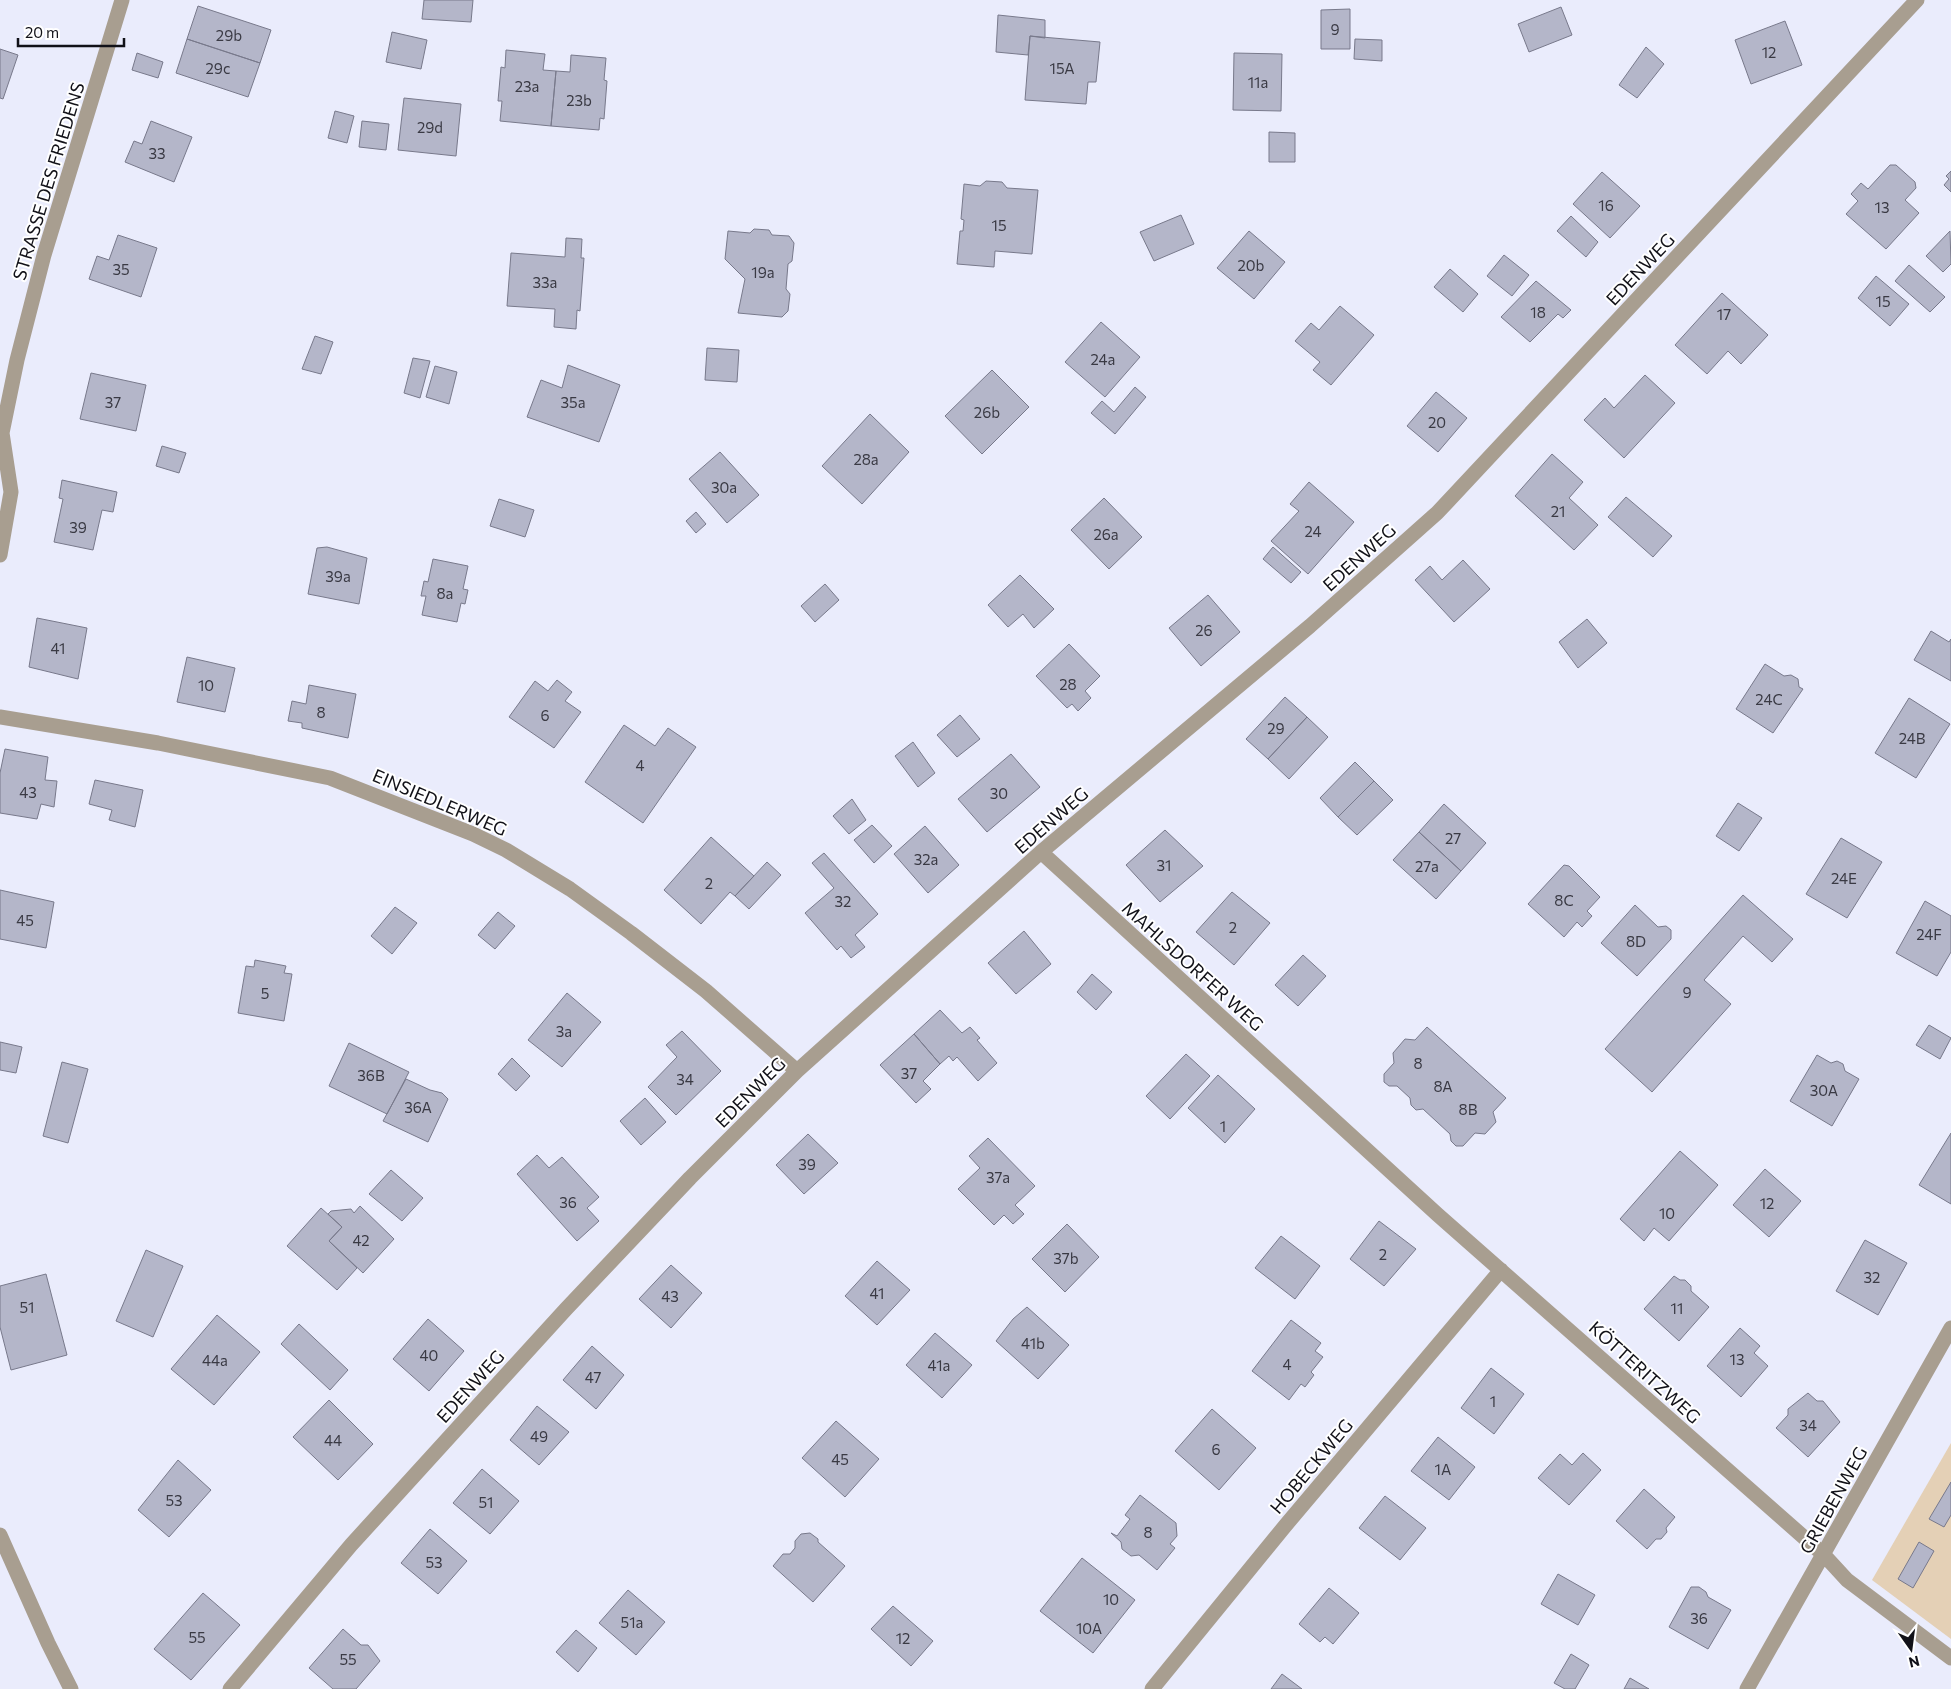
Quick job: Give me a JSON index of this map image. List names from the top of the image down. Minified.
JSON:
{"streets":{"street":["STRASSE DES FRIEDENS","EDENWEG","EINSIEDLERWEG","MAHLSDORFER WEG","KÖTTERITZWEG","HOBECKWEG","GRIEBENWEG"]},"crossings":[["EDENWEG","EINSIEDLERWEG"],["EDENWEG","MAHLSDORFER WEG"],["MAHLSDORFER WEG","KÖTTERITZWEG"],["KÖTTERITZWEG","HOBECKWEG"],["KÖTTERITZWEG","GRIEBENWEG"]],"house_numbers":["9","29b","12","29c","15A","11a","23a","23b","29d","33","16","13","15","20b","35","19a","33a","15","18","17","24a","37","35a","26b","20","28a","30a","21","39","24","26a","39a","8a","26","41","28","10","24C","8","6","29","24B","4","43","30","27","32a","31","27a","24E","2","8C","32","45","2","24F","8D","9","5","3a","8","37","36B","34","8A","30A","36A","8B","1","39","37a","36","12","10","42","2","37b","32","41","43","51","11","41b","40","13","44a","4","41a","47","1","34","49","44","6","45","1A","53","51","8","53","10","36","51a","10A","55","12","55"],"scale_bar":"20 m","north":"bottom"}
